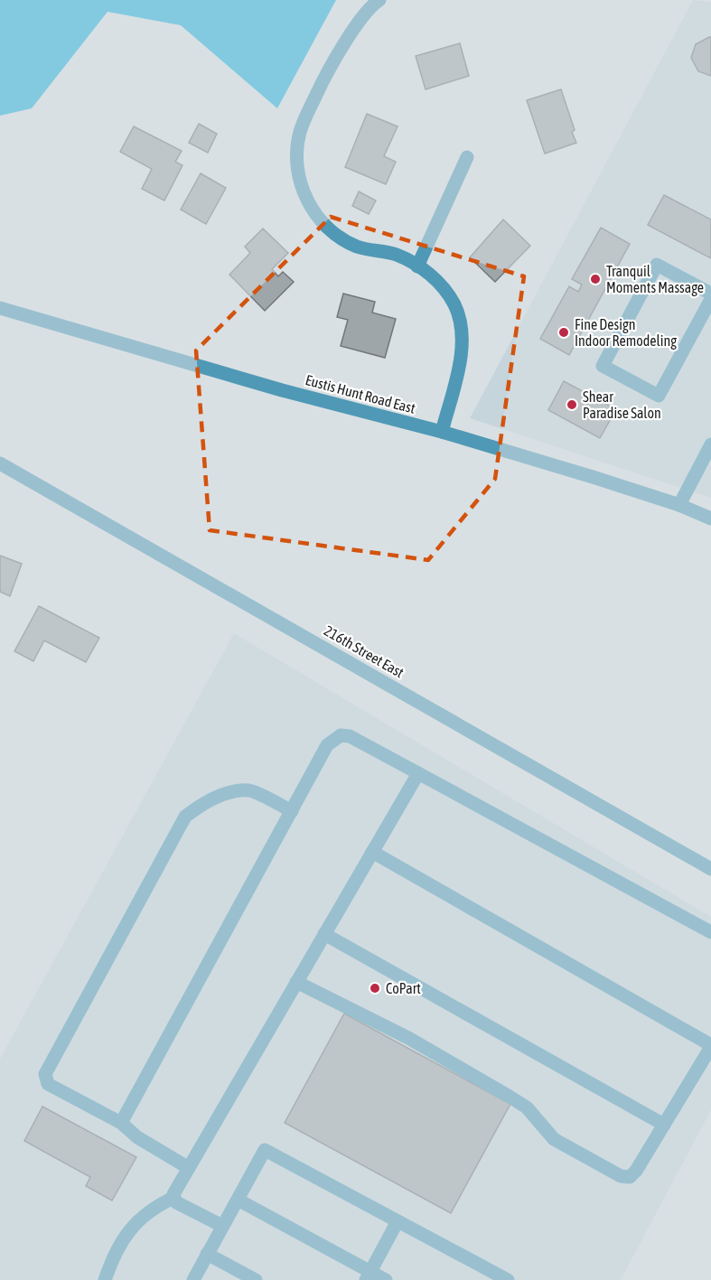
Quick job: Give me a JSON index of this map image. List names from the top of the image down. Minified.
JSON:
{"streets":{"street":["Eustis Hunt Road East","216th Street East"]},"places":["Tranquil Moments Massage","Fine Design Indoor Remodeling","Shear Paradise Salon","CoPart"]}
